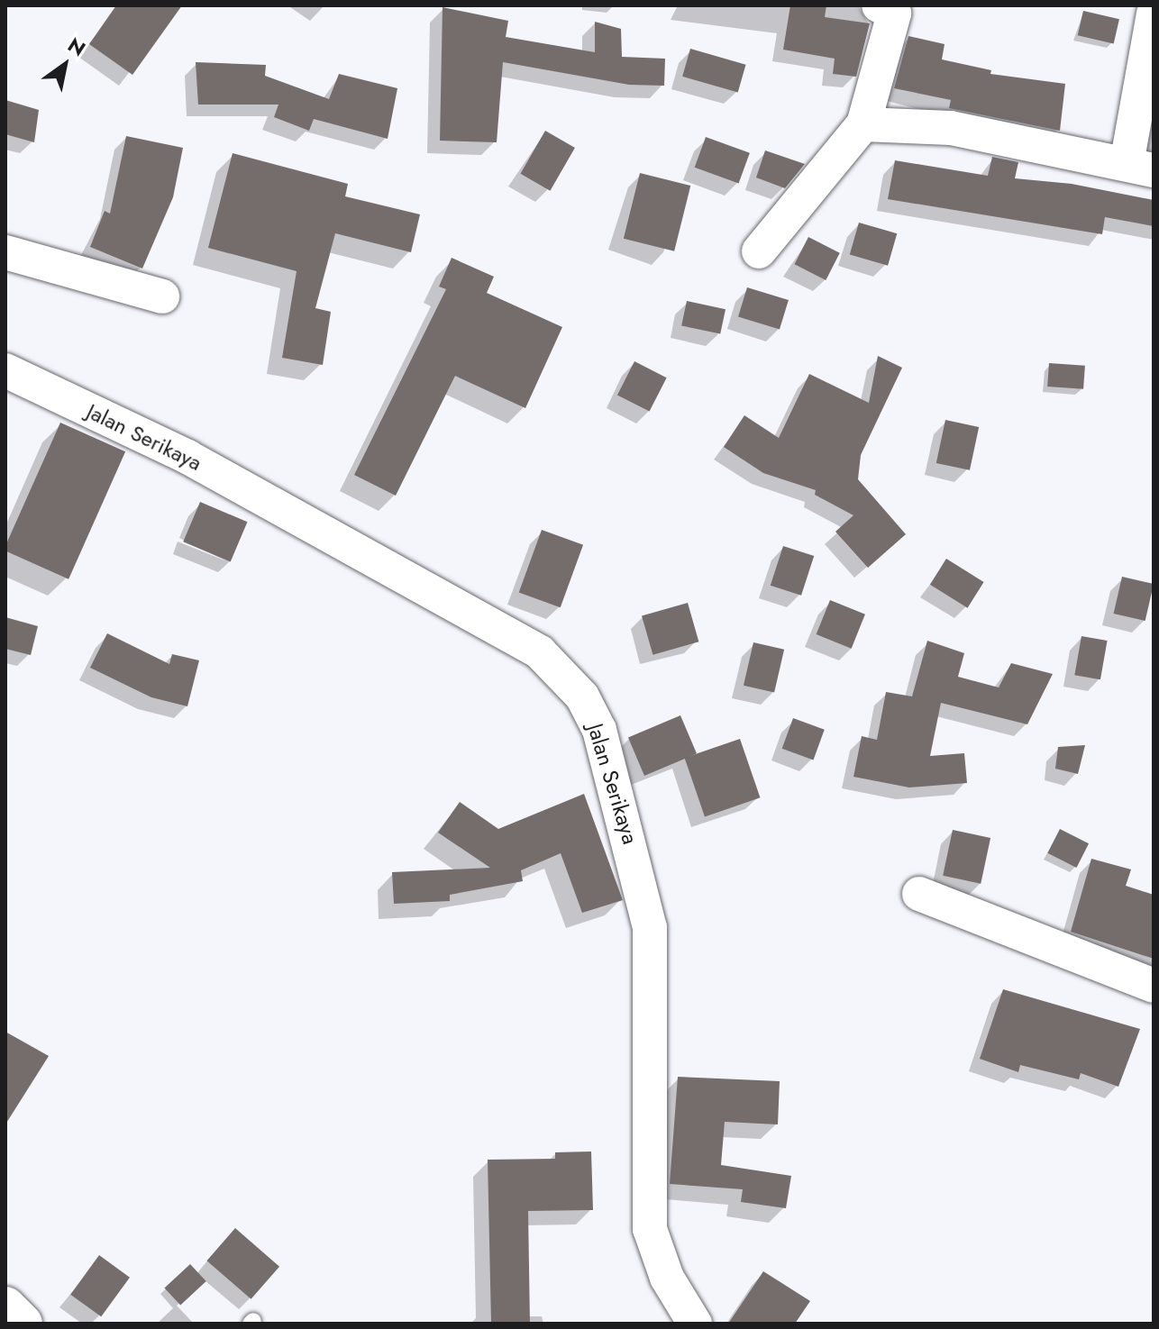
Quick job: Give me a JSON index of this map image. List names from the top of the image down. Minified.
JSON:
{"streets":{"street":["Jalan Serikaya"]},"north":"top right"}
